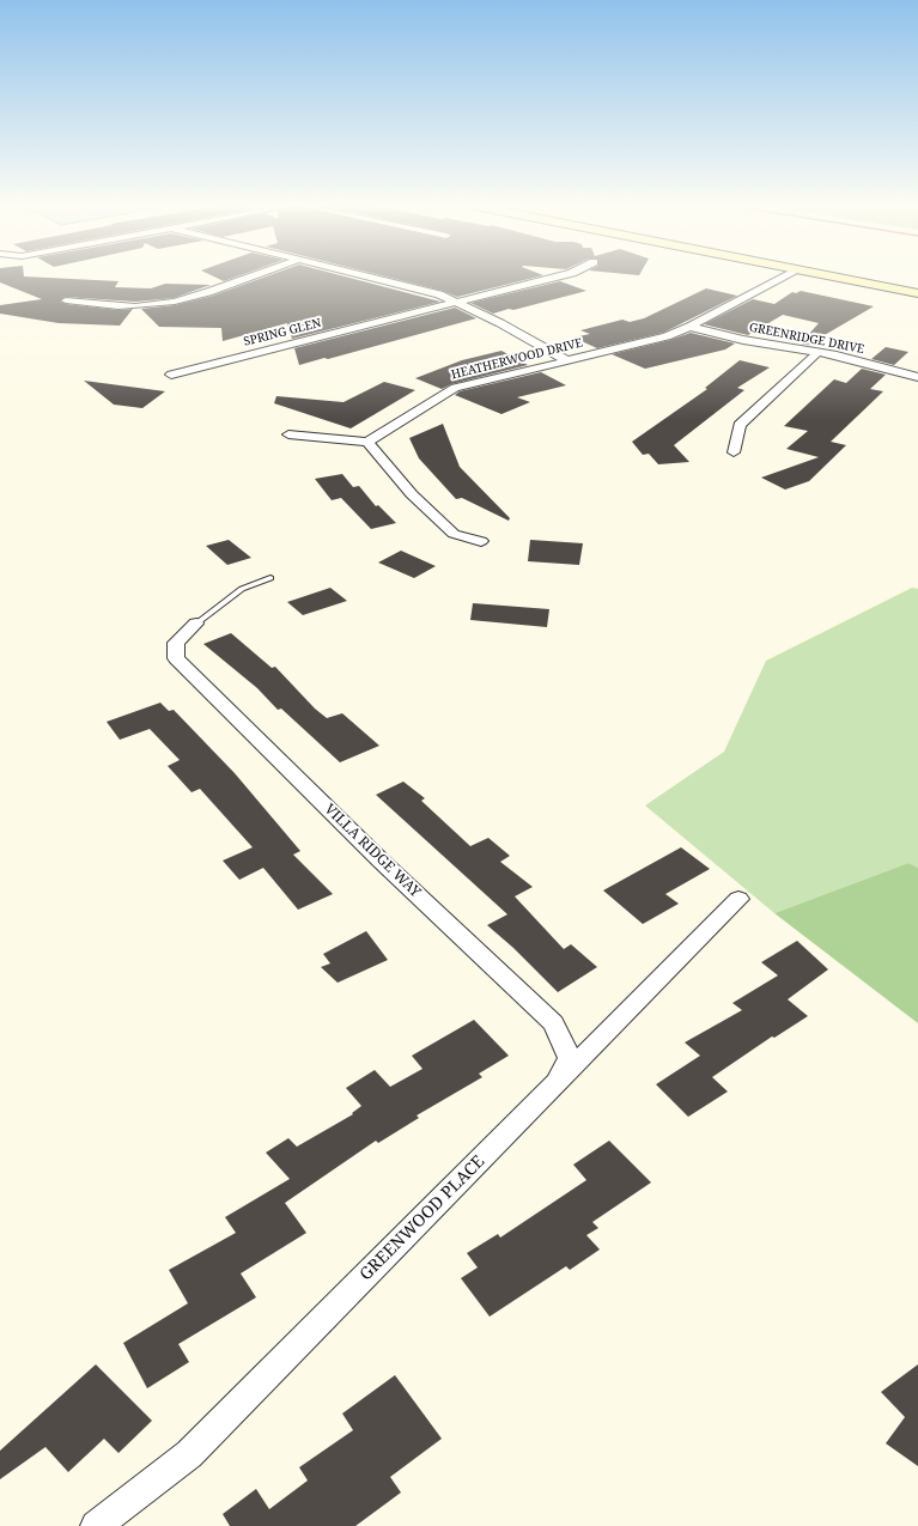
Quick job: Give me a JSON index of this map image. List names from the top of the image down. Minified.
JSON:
{"streets":{"street":["SPRING GLEN","GREENRIDGE DRIVE","HEATHERWOOD DRIVE","VILLA RIDGE WAY","GREENWOOD PLACE"]},"crossings":[["GREENRIDGE DRIVE","HEATHERWOOD DRIVE"],["VILLA RIDGE WAY","GREENWOOD PLACE"]]}
